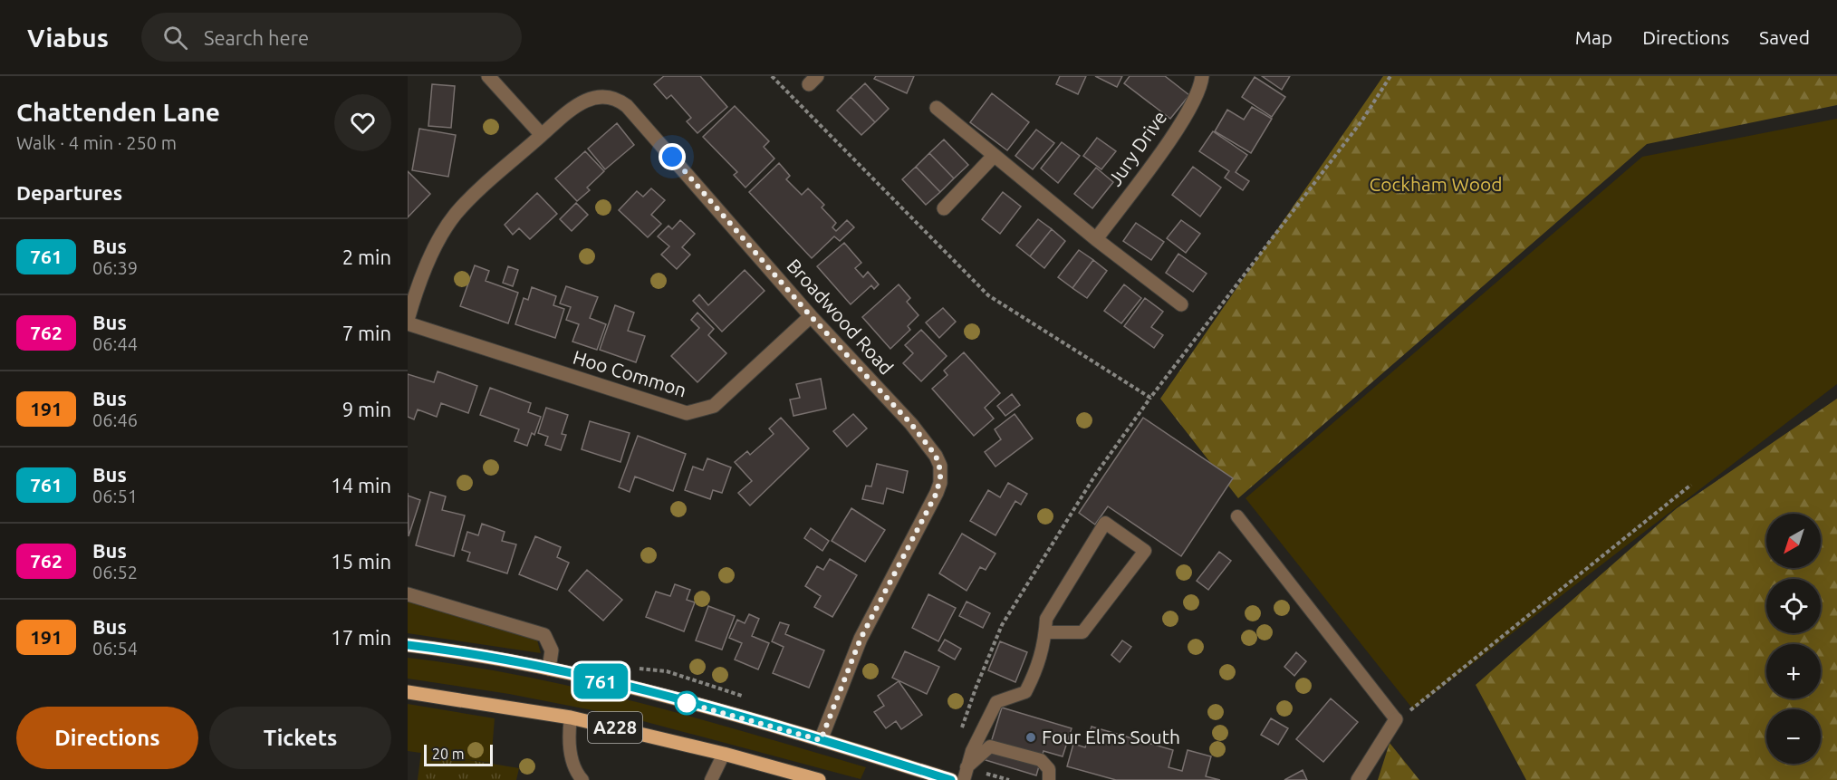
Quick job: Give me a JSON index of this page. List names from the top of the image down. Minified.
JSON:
{"streets":{"main road":["A228"],"street":["Jury Drive","Broadwood Road","Hoo Common"]},"crossings":[["Broadwood Road","Hoo Common"],["Broadwood Road","A228"]],"parks":["Cockham Wood"],"places":["Four Elms South"],"lines":["bus line 761"],"scale_bar":"20 m","north":"bottom left","page":{"header":"Viabus","search":"Search here","nav":["Map","Directions","Saved"],"heading":[["Chattenden Lane","Walk · 4 min · 250 m"],"Departures"],"on_map":"761","list":[{"mark":"761","name":"Bus","note":"06:39","value":"2 min"},{"mark":"762","name":"Bus","note":"06:44","value":"7 min"},{"mark":"191","name":"Bus","note":"06:46","value":"9 min"},{"mark":"761","name":"Bus","note":"06:51","value":"14 min"},{"mark":"762","name":"Bus","note":"06:52","value":"15 min"},{"mark":"191","name":"Bus","note":"06:54","value":"17 min"}],"map_buttons":["+","−"],"buttons":["Directions","Tickets"],"scale":"20 m"}}
